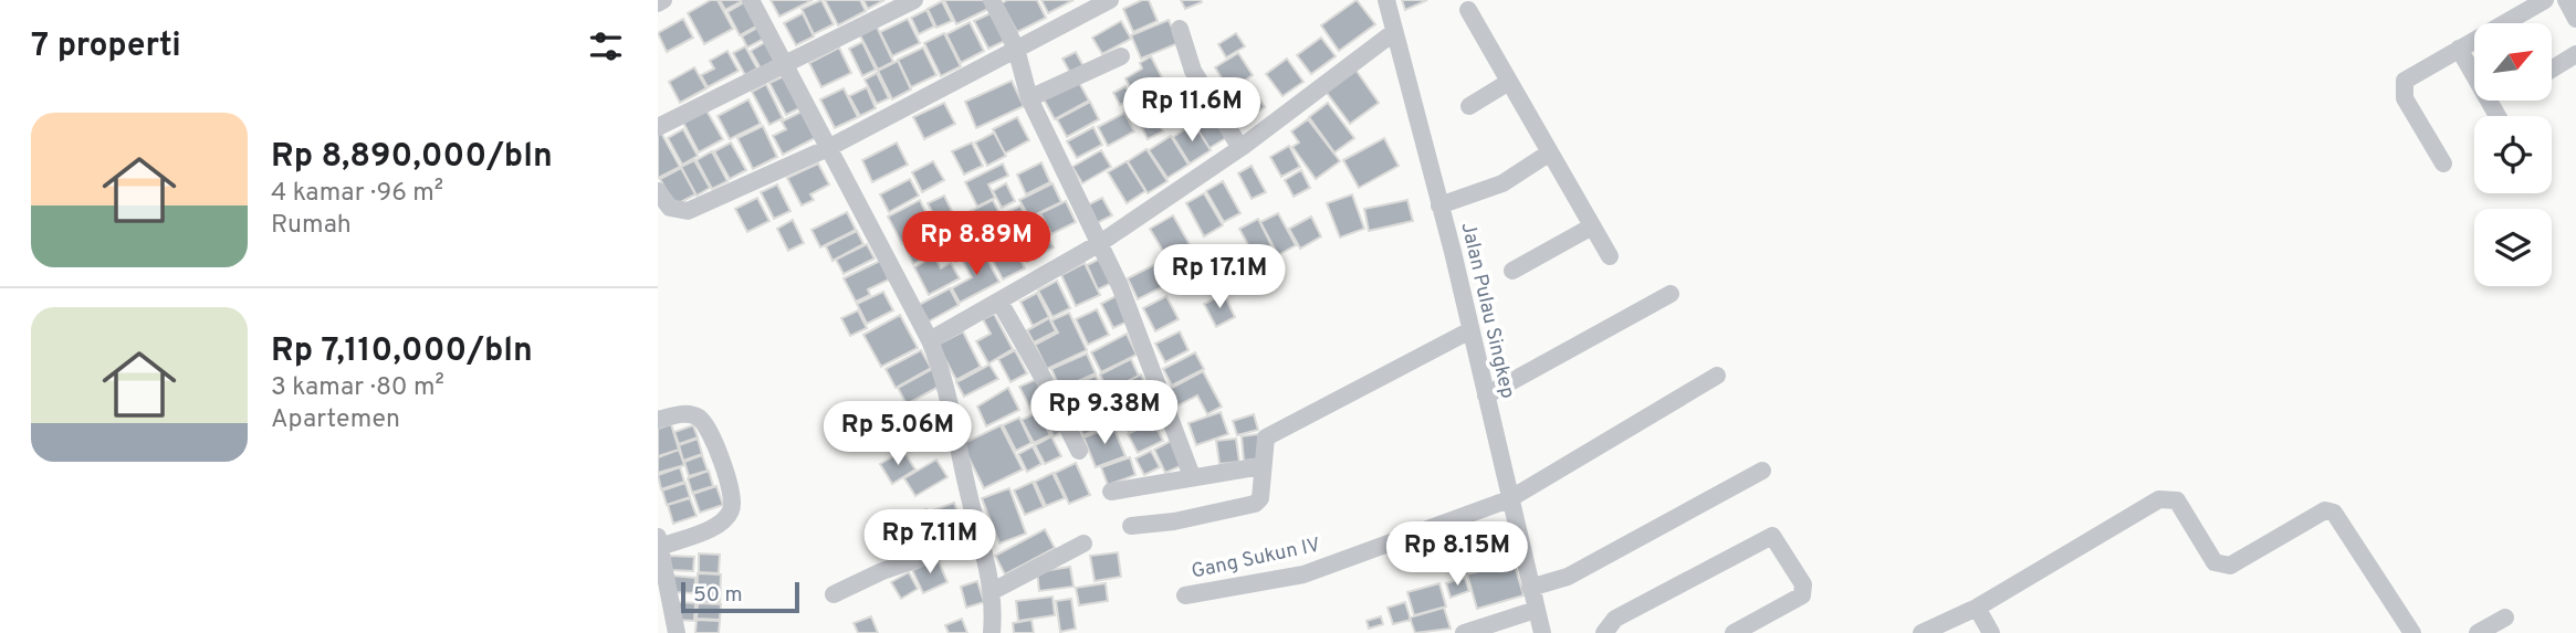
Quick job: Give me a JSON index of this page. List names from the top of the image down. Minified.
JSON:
{"streets":{"street":["Jalan Pulau Singkep","Gang Sukun IV"]},"crossings":[["Jalan Pulau Singkep","Gang Sukun IV"]],"scale_bar":"50 m","north":"top right","page":{"heading":"7 properti","price":["Rp 11.6M","Rp 8.89M","Rp 17.1M","Rp 9.38M","Rp 5.06M","Rp 7.11M","Rp 8.15M"],"list":[{"name":"Rp 8,890,000/bln","note":"4 kamar · 96 m² · Rumah"},{"name":"Rp 7,110,000/bln","note":"3 kamar · 80 m² · Apartemen"}],"scale":"50 m"}}
